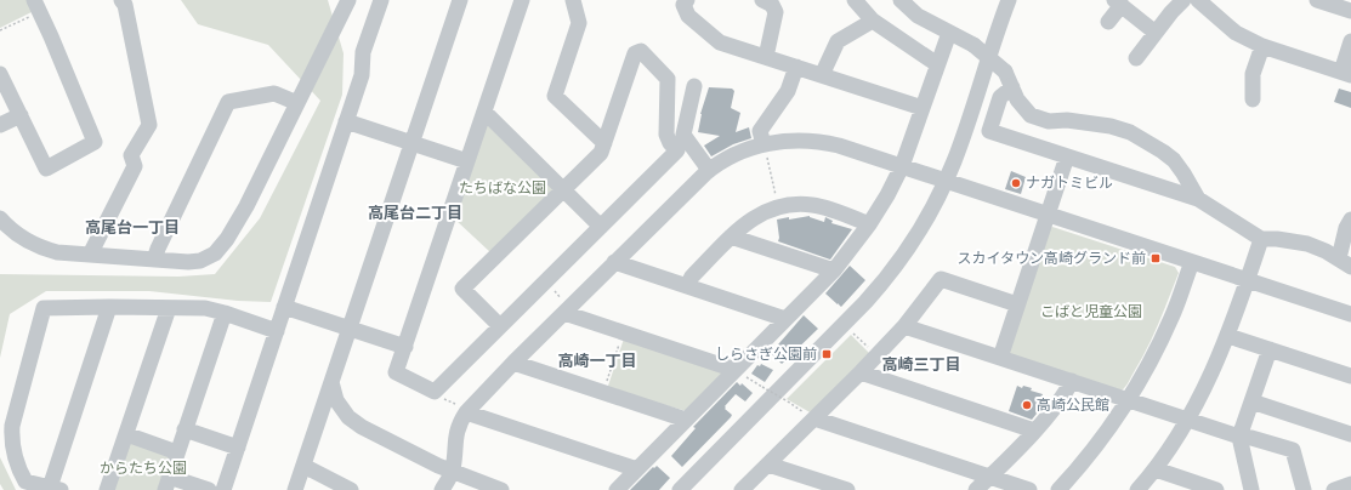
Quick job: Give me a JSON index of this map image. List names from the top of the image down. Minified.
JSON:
{"districts":["高尾台二丁目","高尾台一丁目","高崎一丁目","高崎三丁目"],"parks":["たちばな公園","こばと児童公園","からたち公園"],"places":{"other":["ナガトミビル","高崎公民館"],"transit":["スカイタウン高崎グランド前","しらさぎ公園前"]}}
